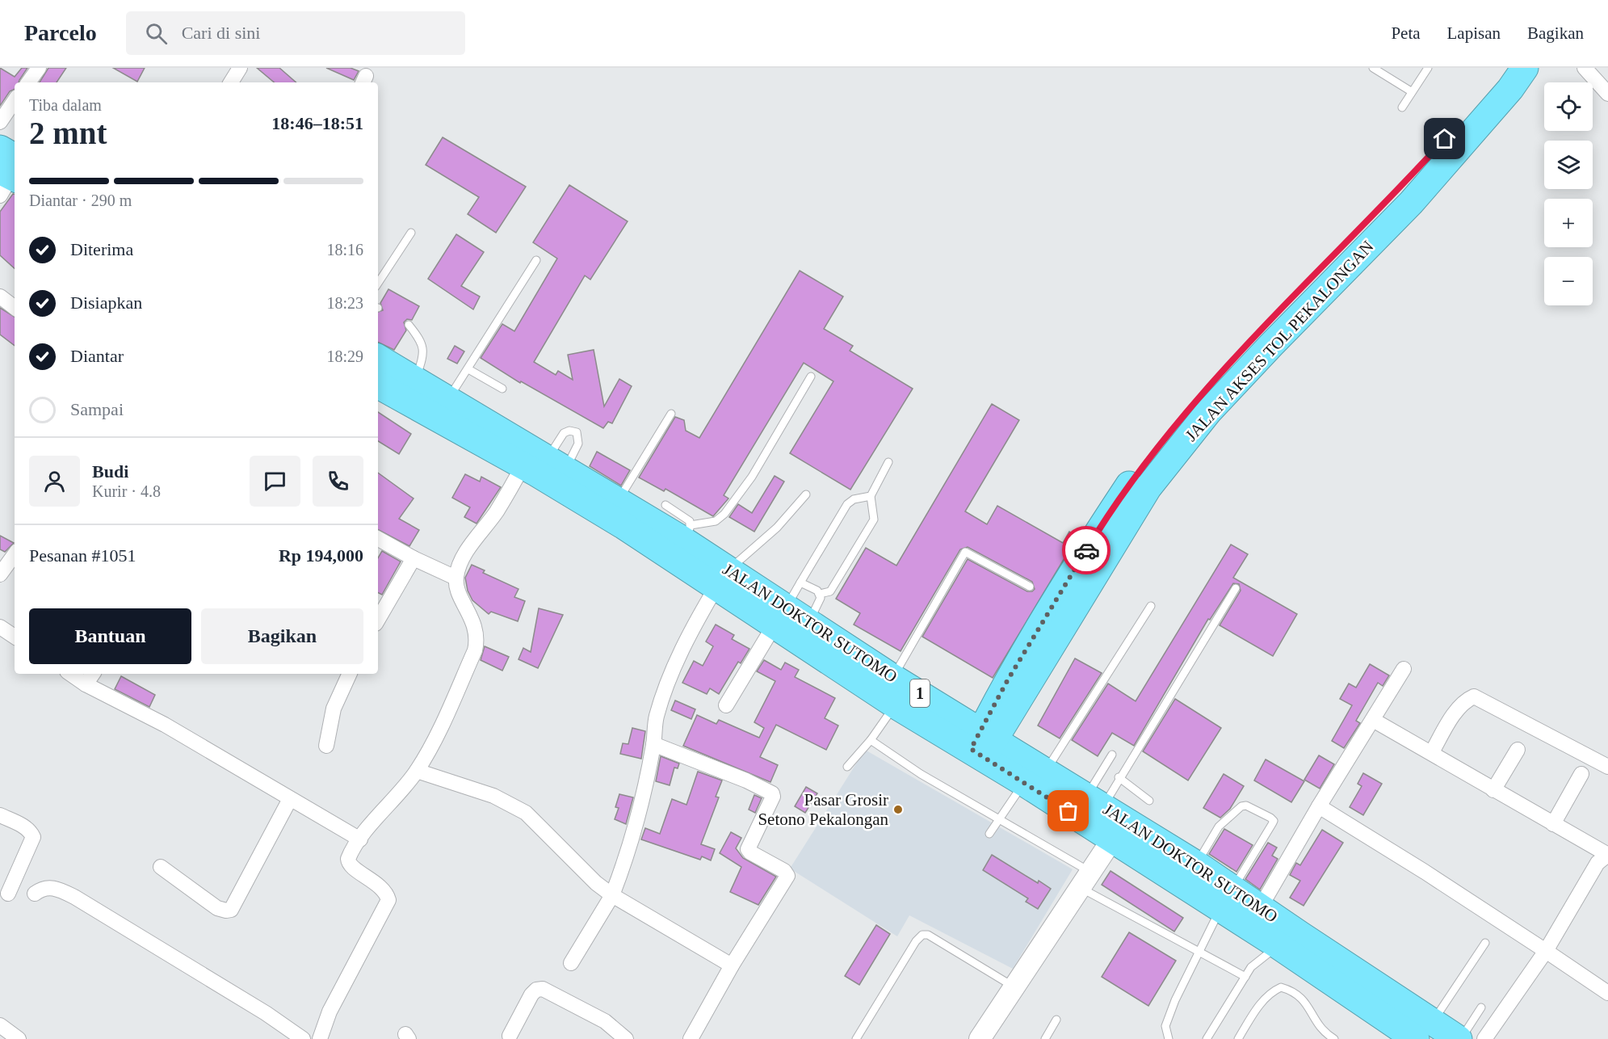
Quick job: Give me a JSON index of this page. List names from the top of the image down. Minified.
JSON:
{"streets":{"highway":["JALAN AKSES TOL PEKALONGAN","JALAN DOKTOR SUTOMO","1"]},"crossings":[["JALAN AKSES TOL PEKALONGAN","JALAN DOKTOR SUTOMO"]],"places":["Pasar Grosir Setono Pekalongan"],"page":{"header":"Parcelo","search":"Cari di sini","nav":["Peta","Lapisan","Bagikan"],"map_buttons":["+","−"],"heading":["2 mnt","Tiba dalam","18:46–18:51"],"panel":["Budi","Kurir · 4.8","Pesanan #1051","Rp 194,000"],"bar":"Diantar · 290 m","list":[["Diterima","18:16"],["Disiapkan","18:23"],["Diantar","18:29"],"Sampai"],"buttons":["Bantuan","Bagikan"]}}
